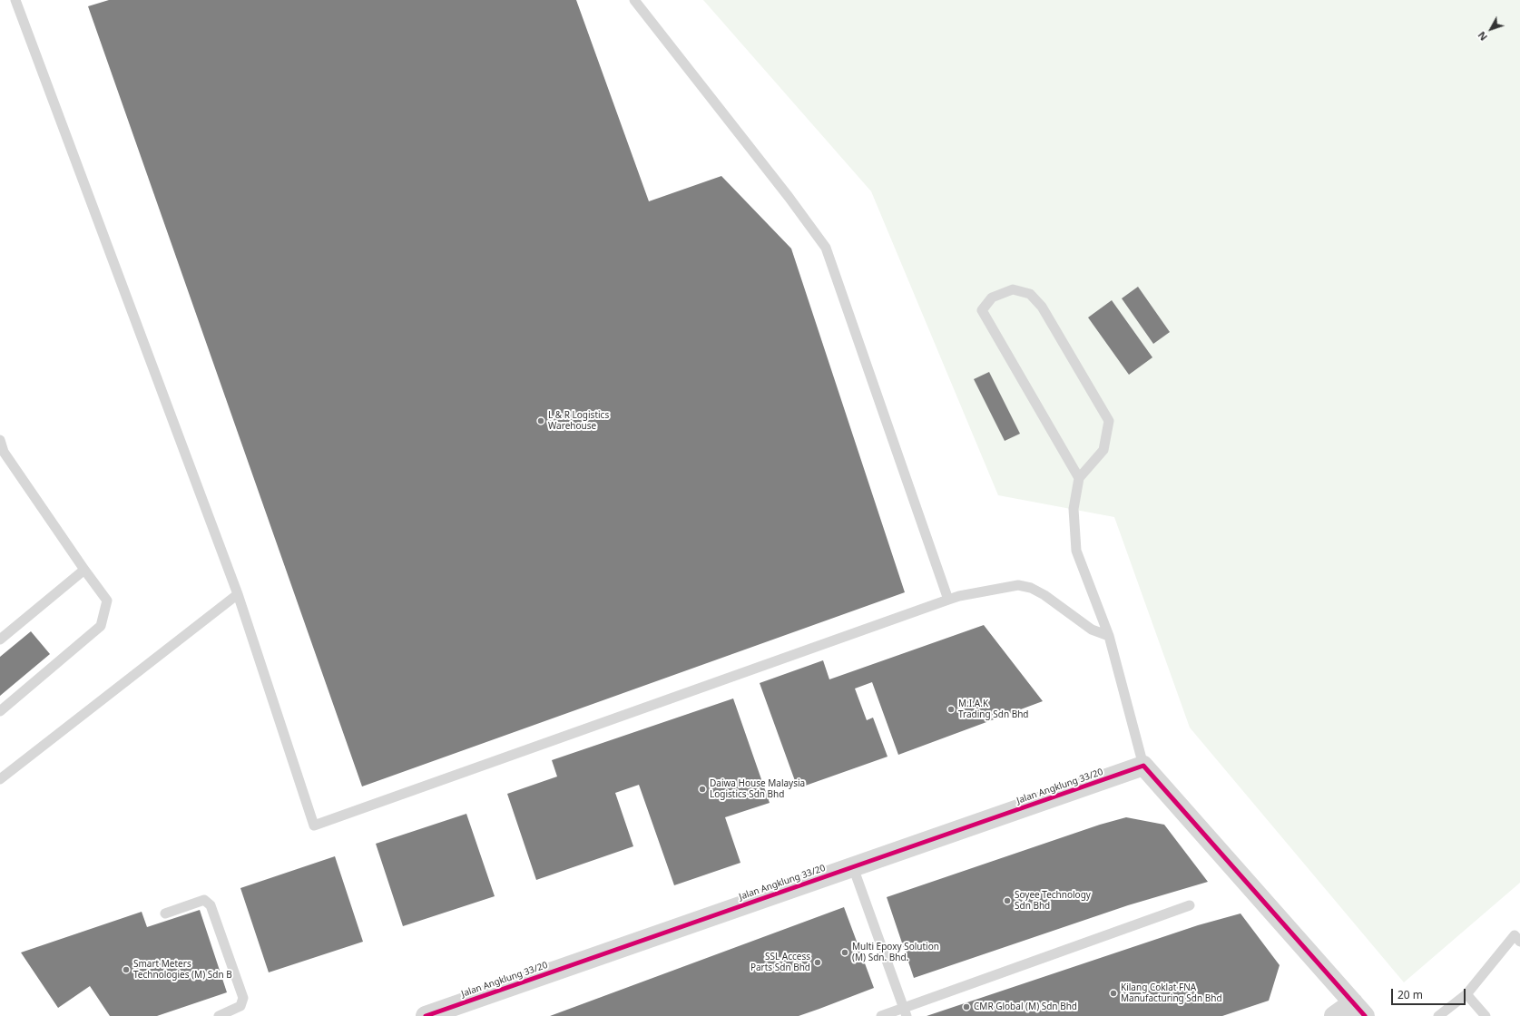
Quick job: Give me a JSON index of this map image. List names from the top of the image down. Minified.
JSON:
{"streets":{"street":["Jalan Angklung 33/20"]},"places":["L & R Logistics Warehouse","M.I.A.K Trading Sdn Bhd","Daiwa House Malaysia Logistics Sdn Bhd","Soyee Technology Sdn Bhd","Multi Epoxy Solution (M) Sdn. Bhd.","SSL Access Parts Sdn Bhd","Smart Meters Technologies (M) Sdn B","Kilang Coklat FNA Manufacturing Sdn Bhd","CMR Global (M) Sdn Bhd"],"scale_bar":"20 m","north":"bottom left"}
